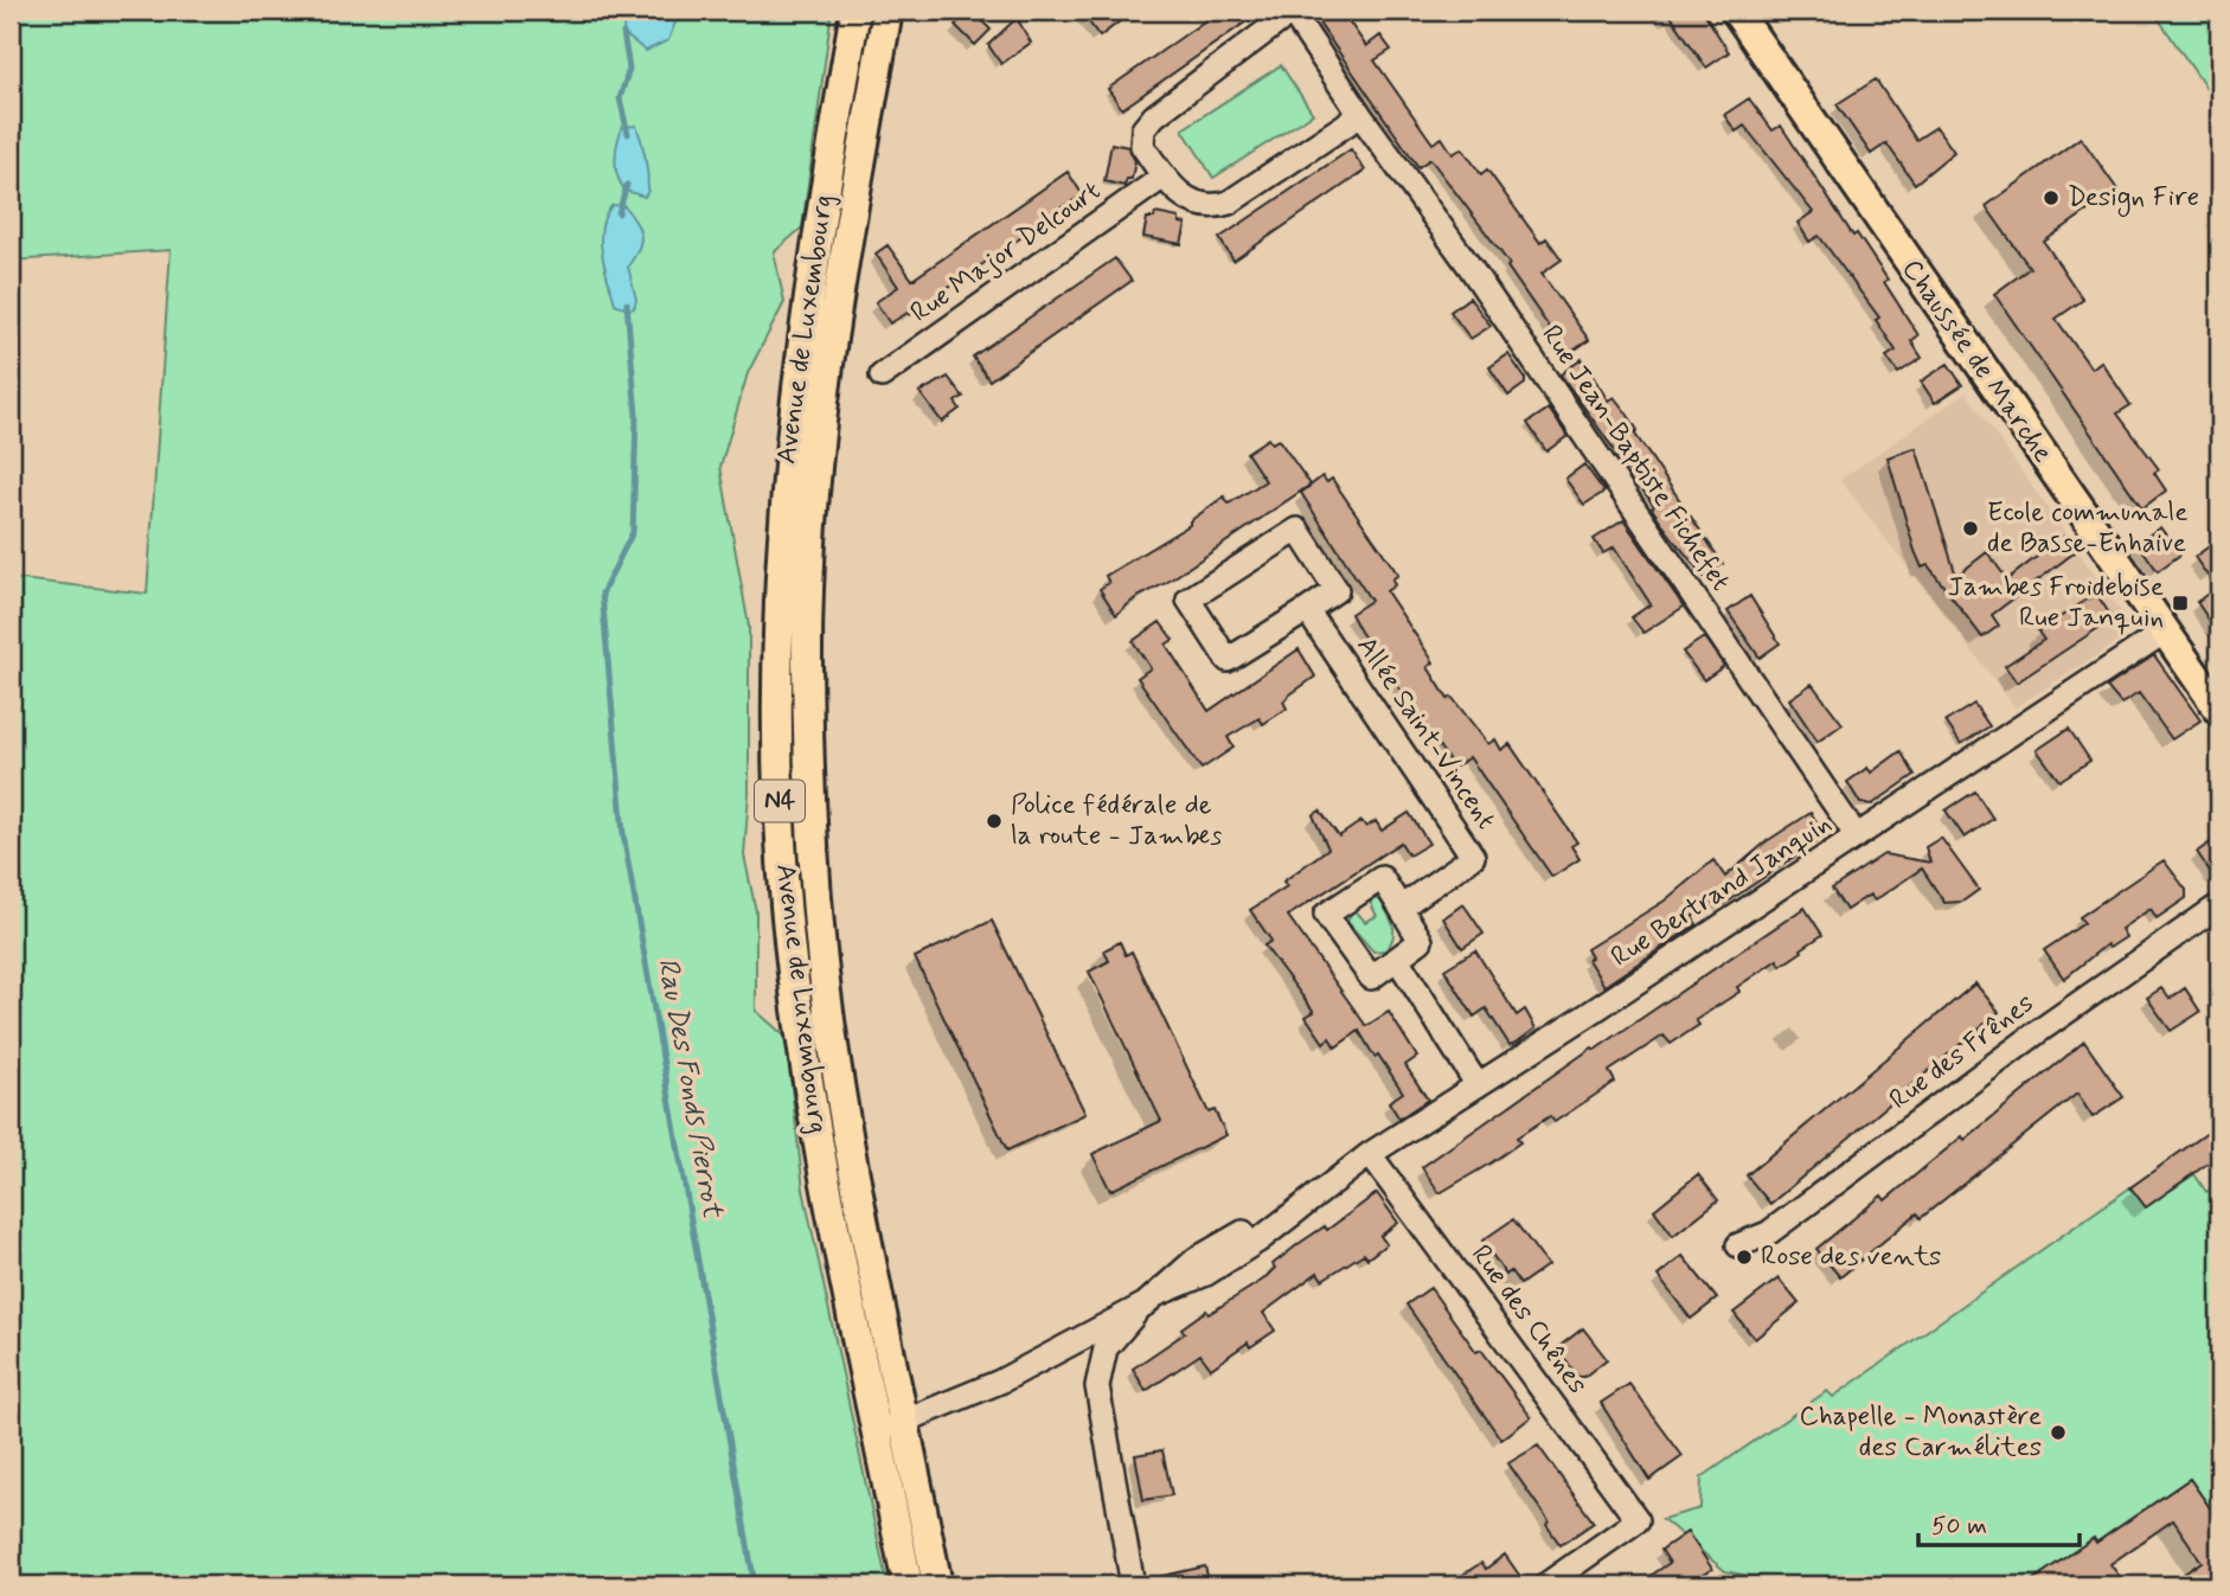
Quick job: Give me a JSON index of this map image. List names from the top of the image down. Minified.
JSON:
{"streets":{"main road":["Avenue de Luxembourg","Chaussée de Marche","N4"],"street":["Rue Major Delcourt","Rue Jean-Baptiste Fichefet","Allée Saint-Vincent","Rue Bertrand Janquin","Rue des Frênes","Rue des Chênes"]},"crossings":[["Avenue de Luxembourg","Rue Bertrand Janquin"],["Chaussée de Marche","Rue Bertrand Janquin"],["Rue Jean-Baptiste Fichefet","Rue Bertrand Janquin"],["Rue Bertrand Janquin","Rue des Chênes"]],"water":["Rau Des Fonds Pierrot"],"places":{"other":["Design Fire","Ecole communale de Basse-Enhaive","Police fédérale de la route - Jambes","Rose des vents","Chapelle - Monastère des Carmélites"],"transit":["Jambes Froidebise Rue Janquin"]},"scale_bar":"50 m"}
